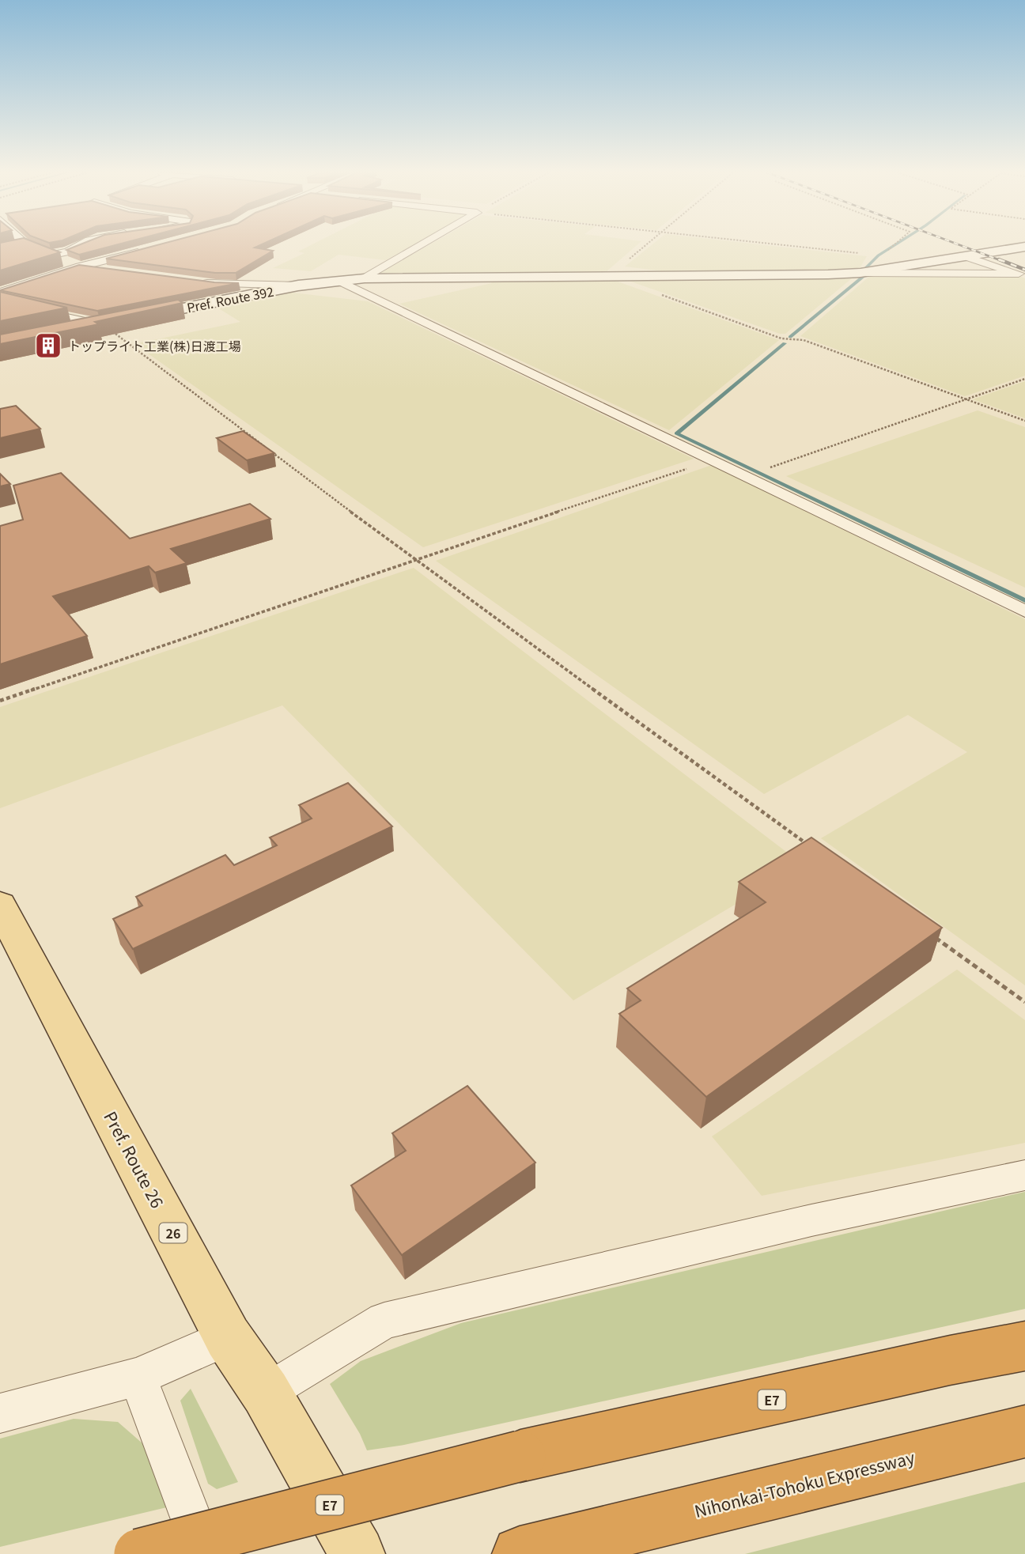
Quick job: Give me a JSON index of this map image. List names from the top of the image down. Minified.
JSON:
{"streets":{"highway":["E7","Nihonkai-Tohoku Expressway"],"main road":["Pref. Route 392","Pref. Route 26","26"]},"places":{"building":["トップライト工業(株)日渡工場"]}}
